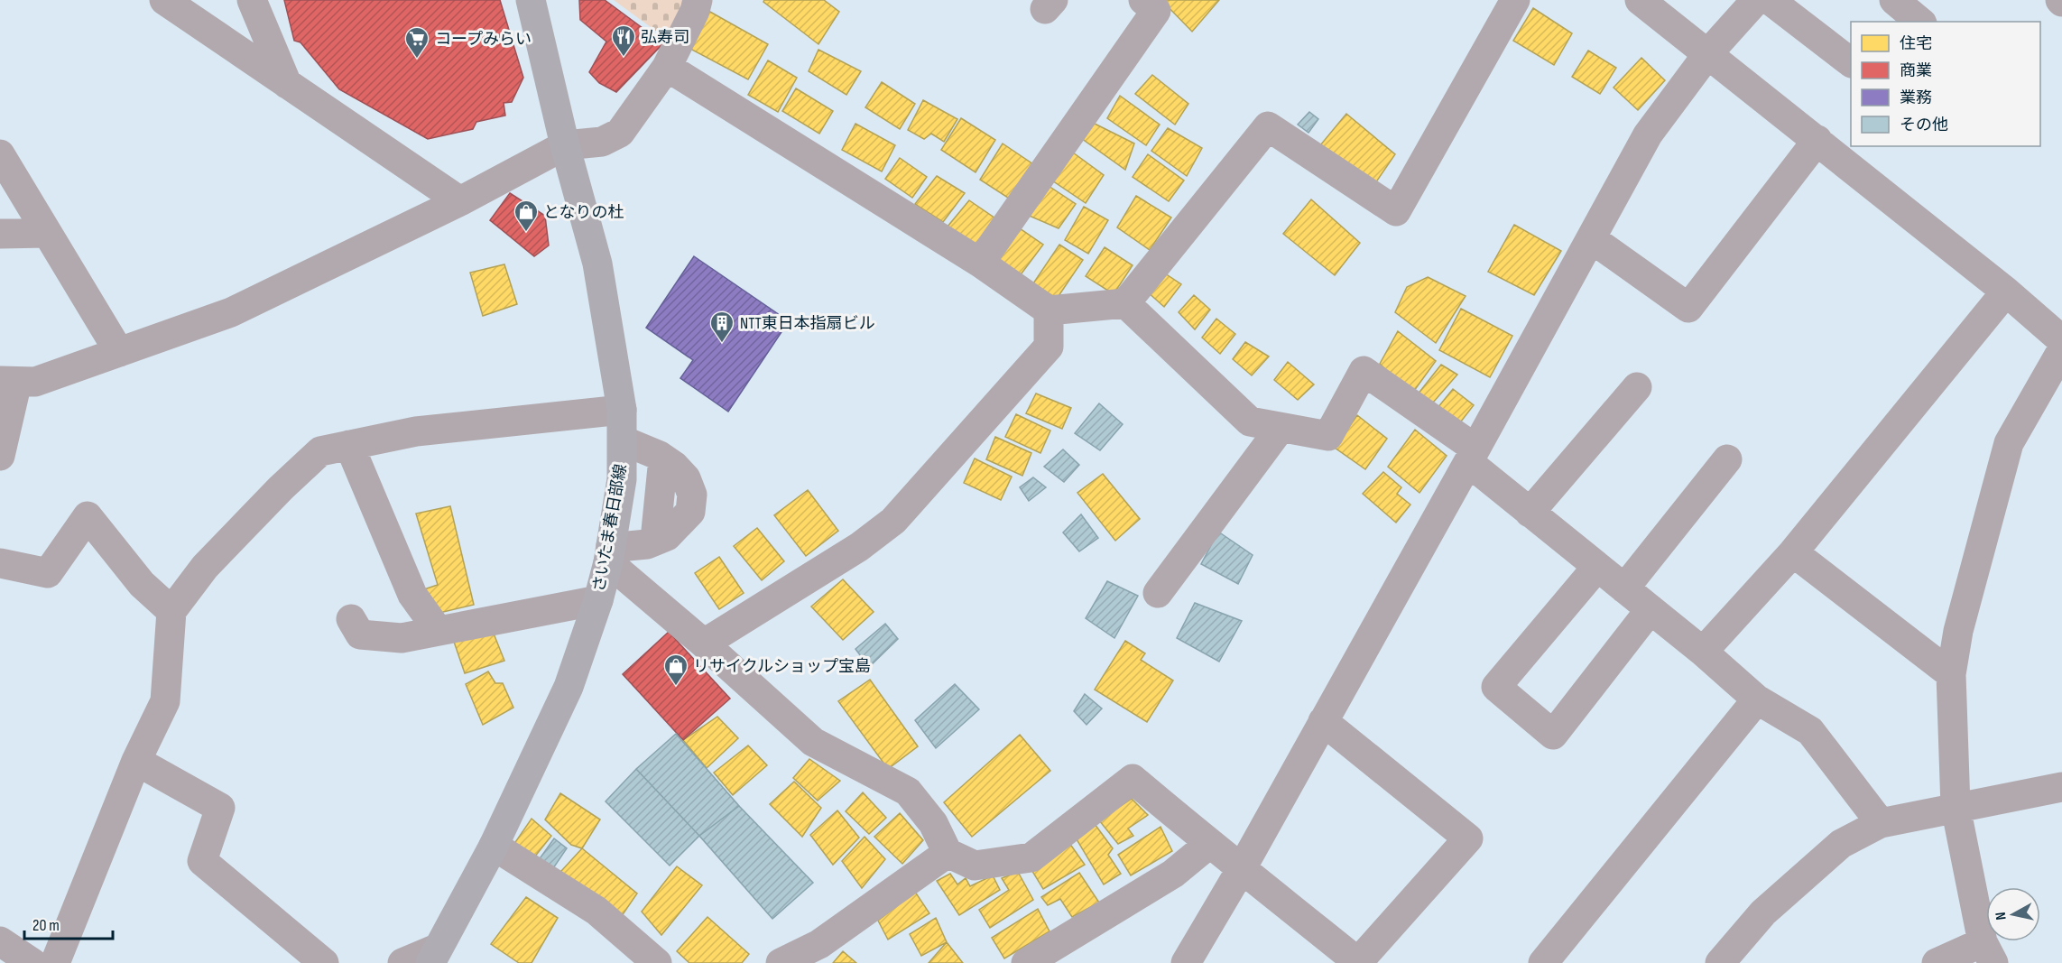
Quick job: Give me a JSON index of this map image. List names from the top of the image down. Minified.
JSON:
{"streets":{"main road":["さいたま春日部線"]},"places":{"restaurant":["弘寿司"],"supermarket":["コープみらい"],"shop":["となりの杜","リサイクルショップ宝島"],"building":["NTT東日本指扇ビル"]},"legend":["住宅","商業","業務","その他"],"scale_bar":"20 m","north":"left"}
